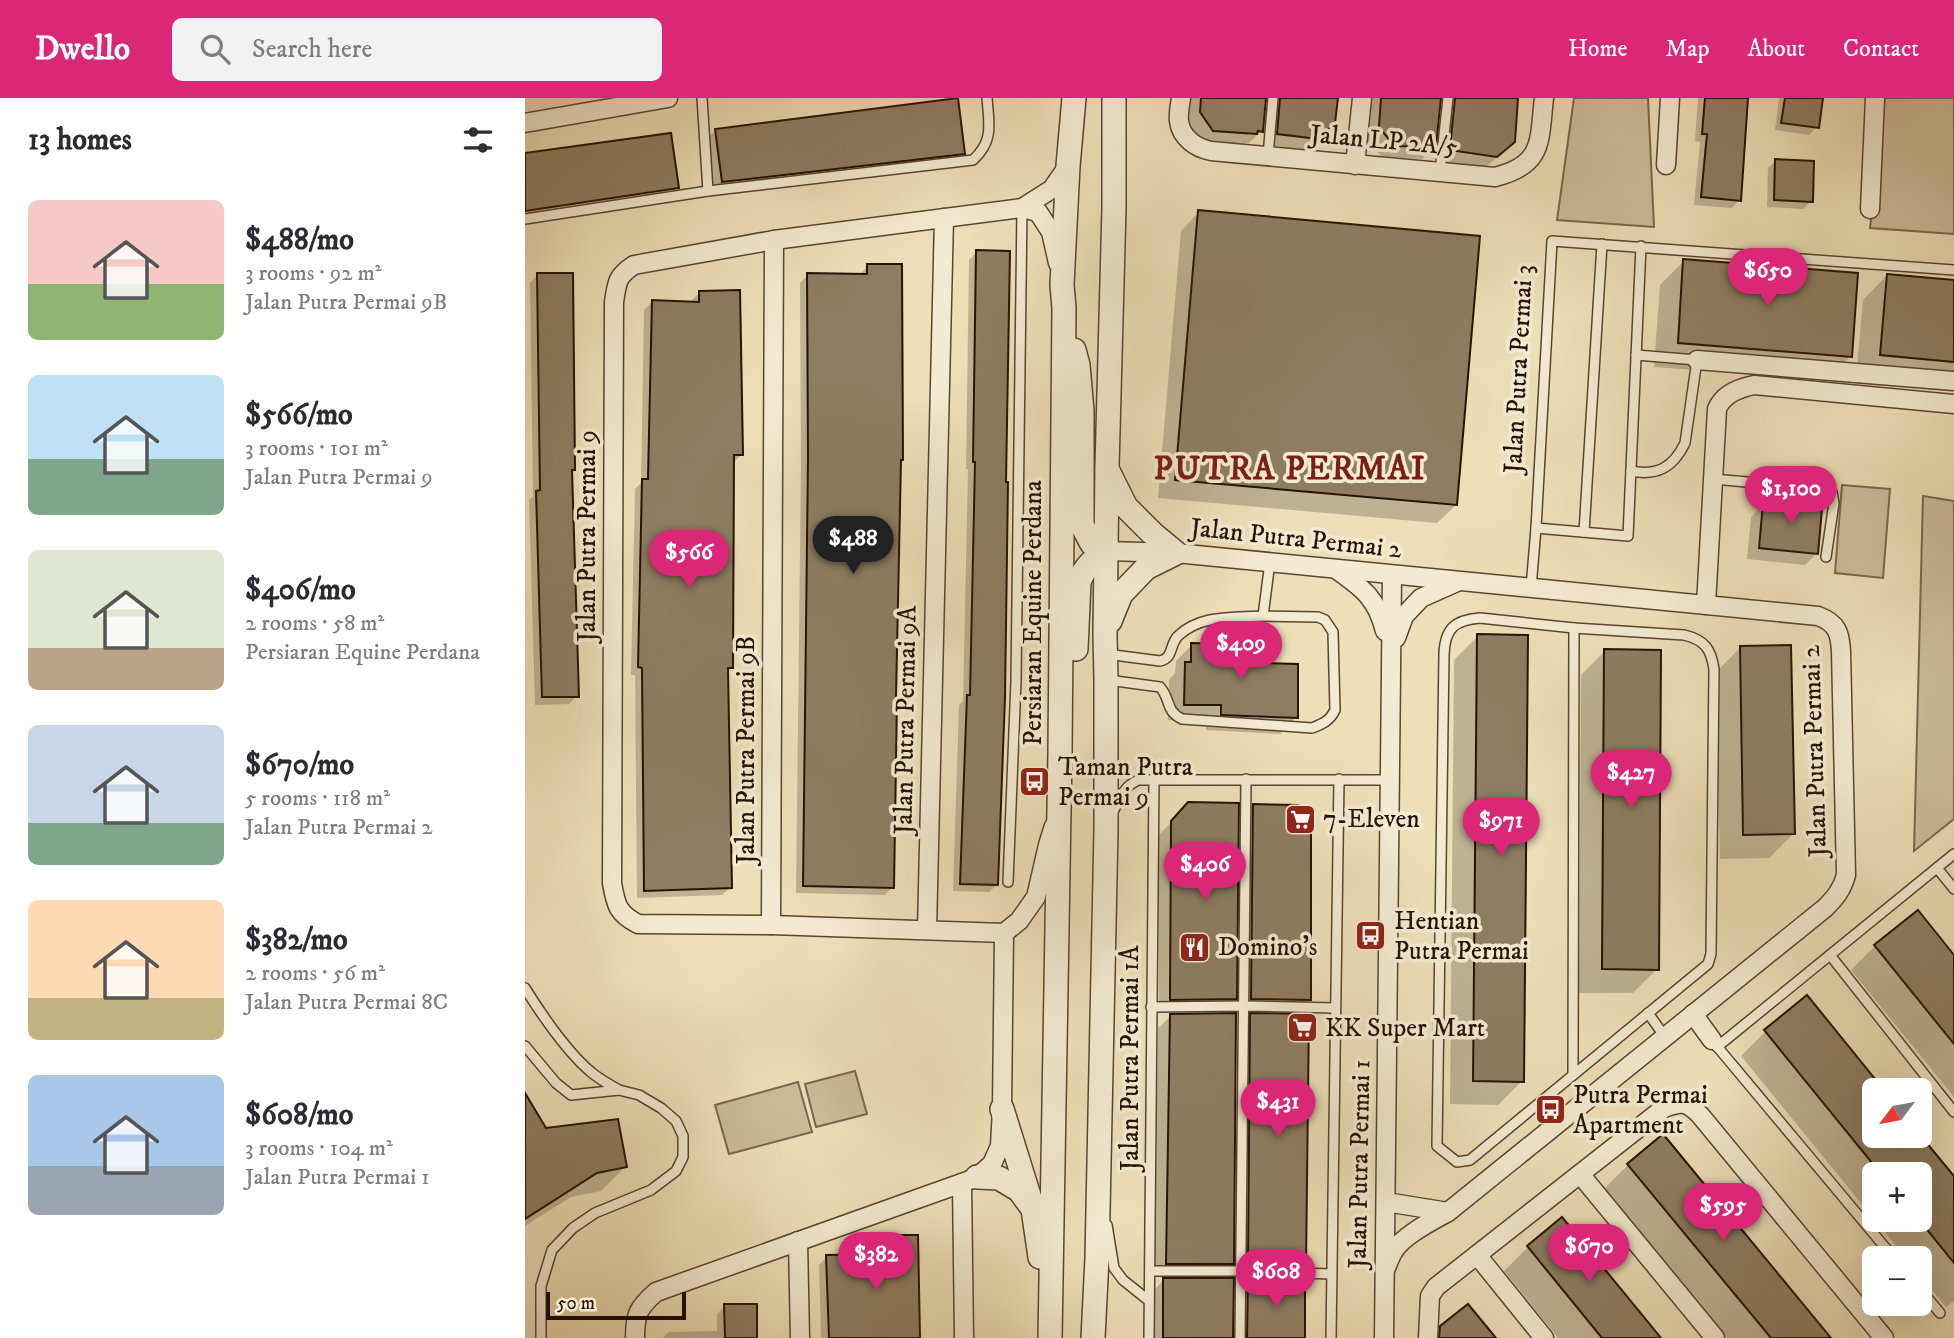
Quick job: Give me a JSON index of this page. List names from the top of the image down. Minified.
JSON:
{"streets":{"street":["Jalan LP 2A/5","Jalan Putra Permai 9","Jalan Putra Permai 2","Persiaran Equine Perdana","Jalan Putra Permai 9A","Jalan Putra Permai 9B","Jalan Putra Permai 1"],"lane":["Jalan Putra Permai 3","Jalan Putra Permai 1A"]},"crossings":[["Jalan Putra Permai 3","Jalan Putra Permai 2"],["Jalan Putra Permai 9","Jalan Putra Permai 9A"],["Jalan Putra Permai 9","Jalan Putra Permai 9B"],["Jalan Putra Permai 2","Jalan Putra Permai 1"]],"districts":["PUTRA PERMAI"],"places":{"bus stop":["Taman Putra Permai 9","Hentian Putra Permai","Putra Permai Apartment"],"supermarket":["7-Eleven","KK Super Mart"],"restaurant":["Domino's"]},"scale_bar":"50 m","north":"bottom left","page":{"header":"Dwello","search":"Search here","nav":["Home","Map","About","Contact"],"heading":"13 homes","list":[{"name":"$488/mo","note":"3 rooms · 92 m² · Jalan Putra Permai 9B"},{"name":"$566/mo","note":"3 rooms · 101 m² · Jalan Putra Permai 9"},{"name":"$406/mo","note":"2 rooms · 58 m² · Persiaran Equine Perdana"},{"name":"$670/mo","note":"5 rooms · 118 m² · Jalan Putra Permai 2"},{"name":"$382/mo","note":"2 rooms · 56 m² · Jalan Putra Permai 8C"},{"name":"$608/mo","note":"3 rooms · 104 m² · Jalan Putra Permai 1"}],"price":["$650","$1,100","$488","$566","$409","$427","$971","$406","$431","$595","$670","$382","$608"],"map_buttons":["+","−"],"scale":"50 m"}}
